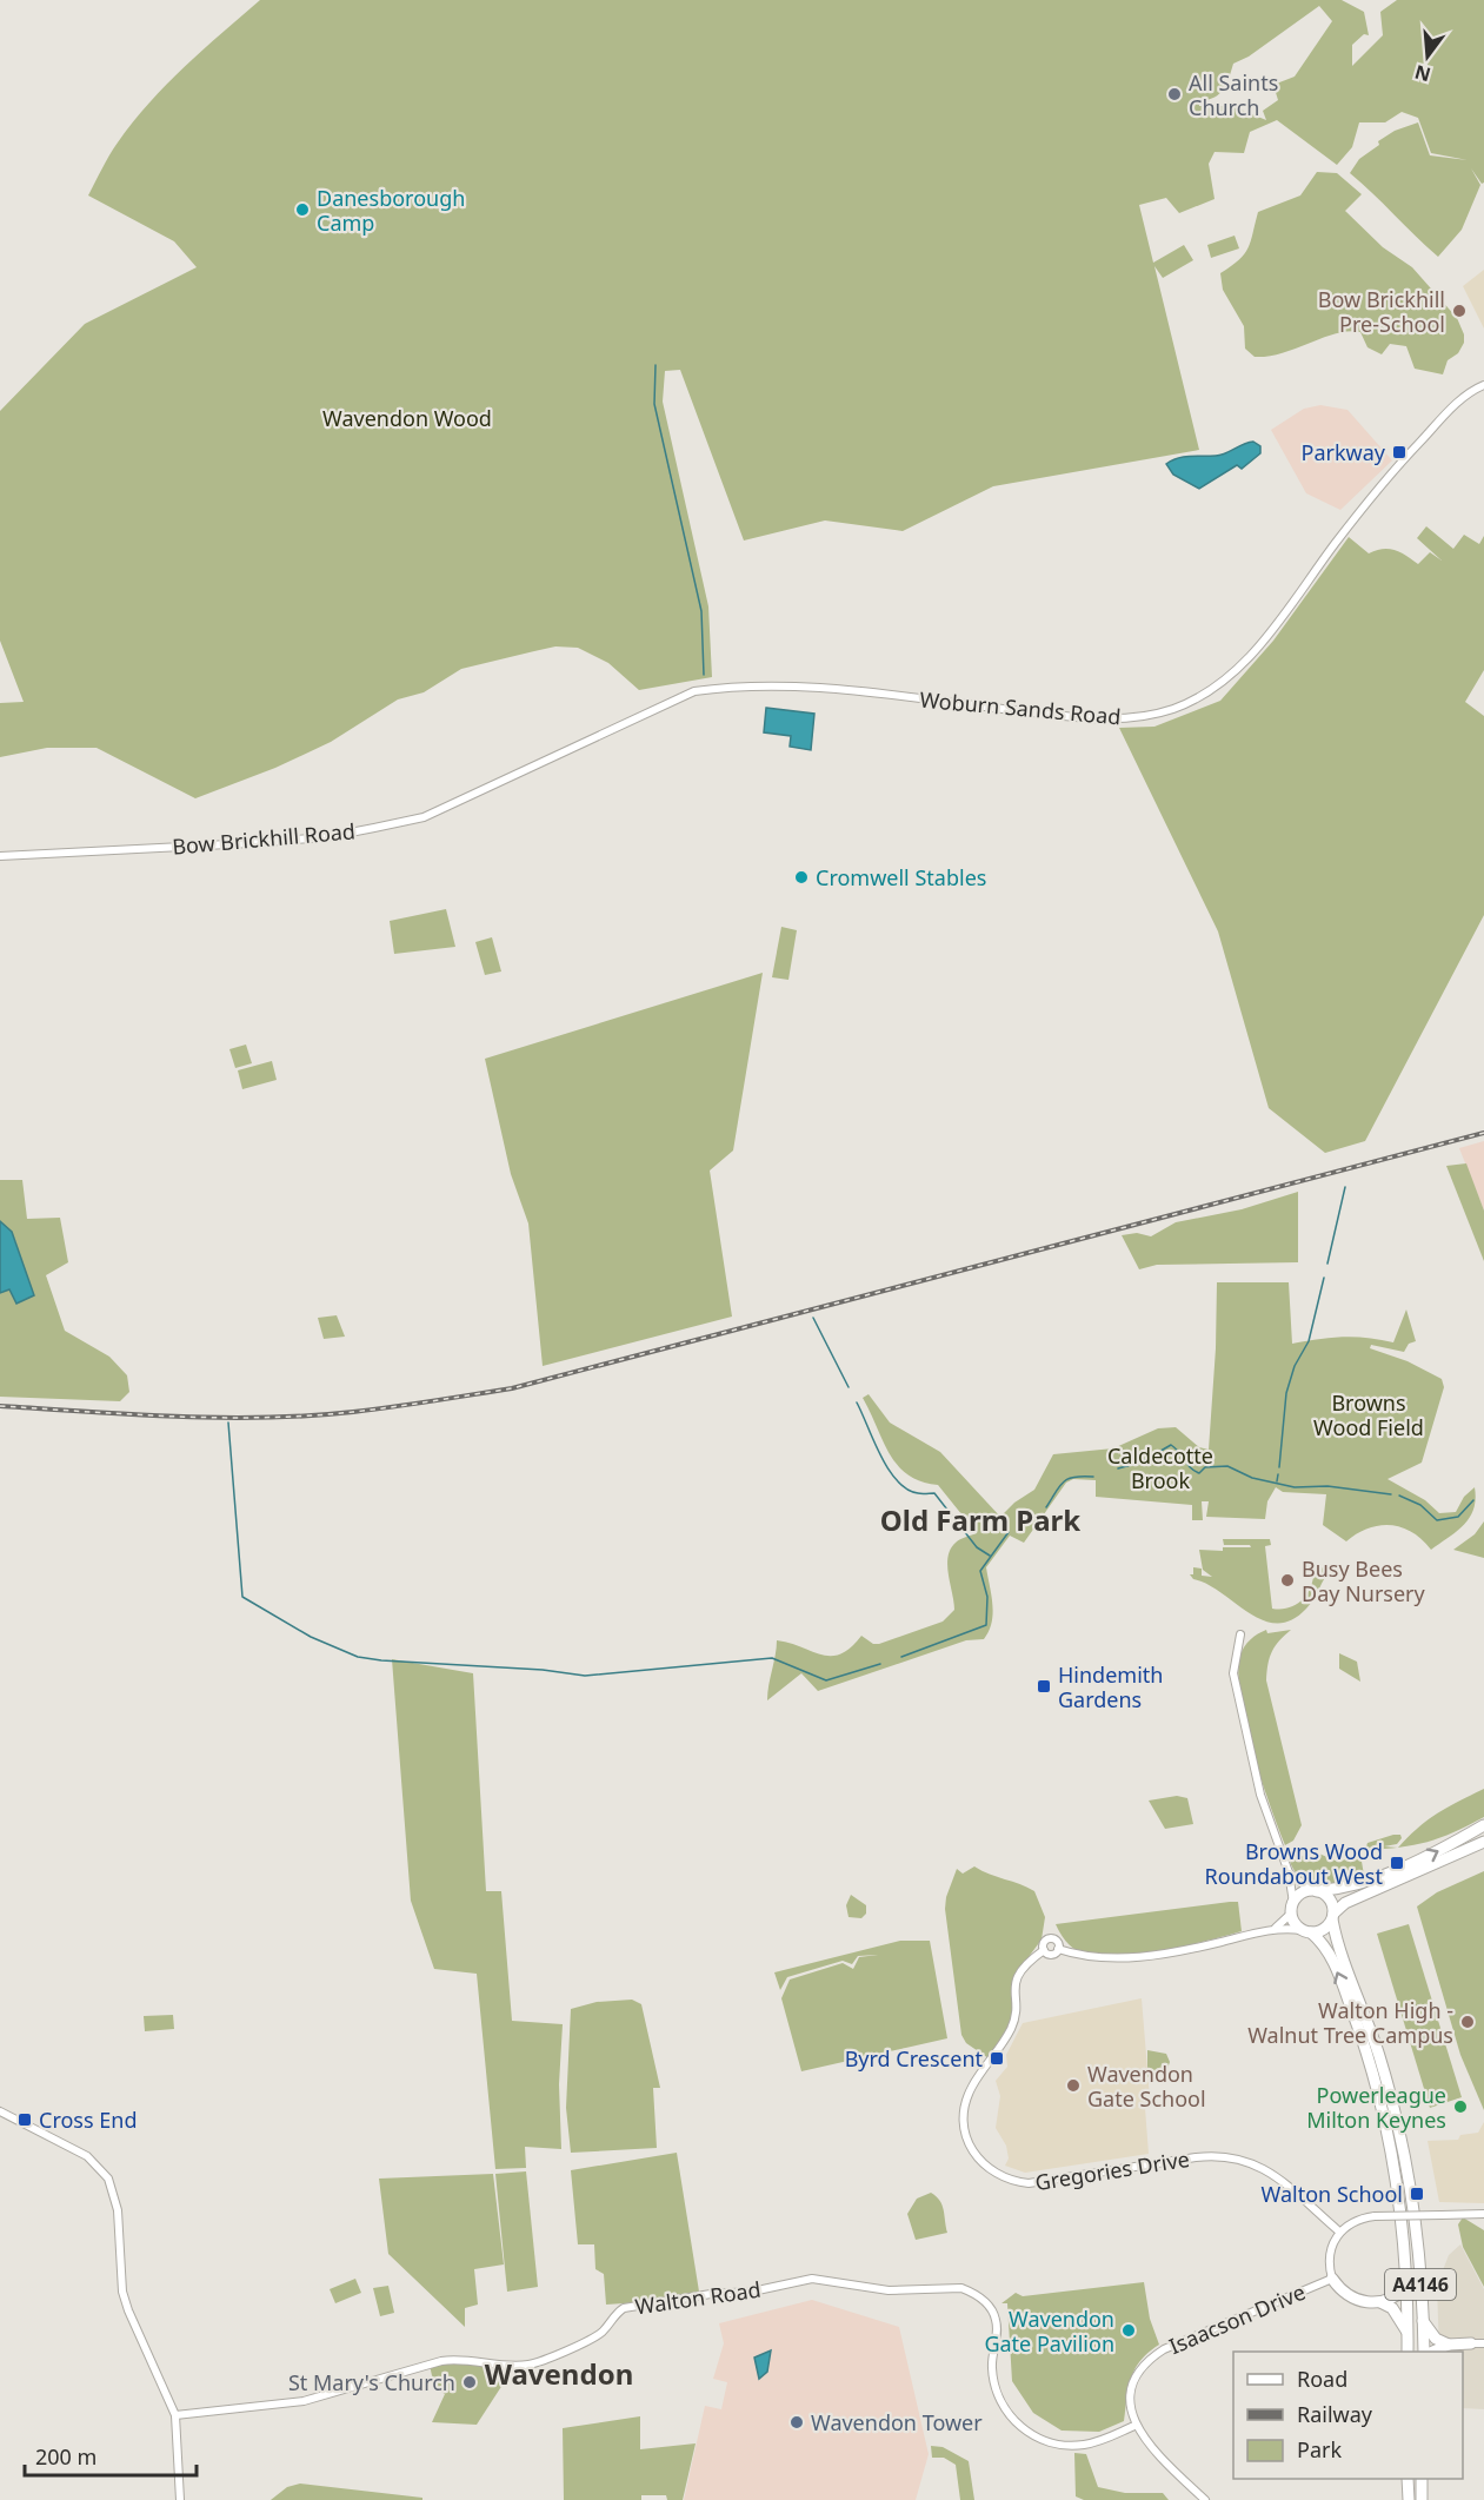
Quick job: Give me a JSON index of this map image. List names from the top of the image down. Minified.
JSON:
{"streets":{"highway":["A4146"],"street":["Woburn Sands Road","Bow Brickhill Road","Gregories Drive","Walton Road","Isaacson Drive"]},"crossings":[["Woburn Sands Road","Bow Brickhill Road"],["Walton Road","Isaacson Drive"]],"districts":["Old Farm Park","Wavendon"],"parks":["Wavendon Wood","Browns Wood Field","Caldecotte Brook"],"places":{"other":["All Saints Church","Danesborough Camp","Bow Brickhill Pre-School","Cromwell Stables","Busy Bees Day Nursery","Walton High - Walnut Tree Campus","Wavendon Gate School","Powerleague Milton Keynes","Wavendon Gate Pavilion","St Mary's Church","Wavendon Tower"],"transit":["Parkway","Hindemith Gardens","Browns Wood Roundabout West","Byrd Crescent","Cross End","Walton School"]},"legend":["Road","Railway","Park"],"scale_bar":"200 m","north":"bottom"}
